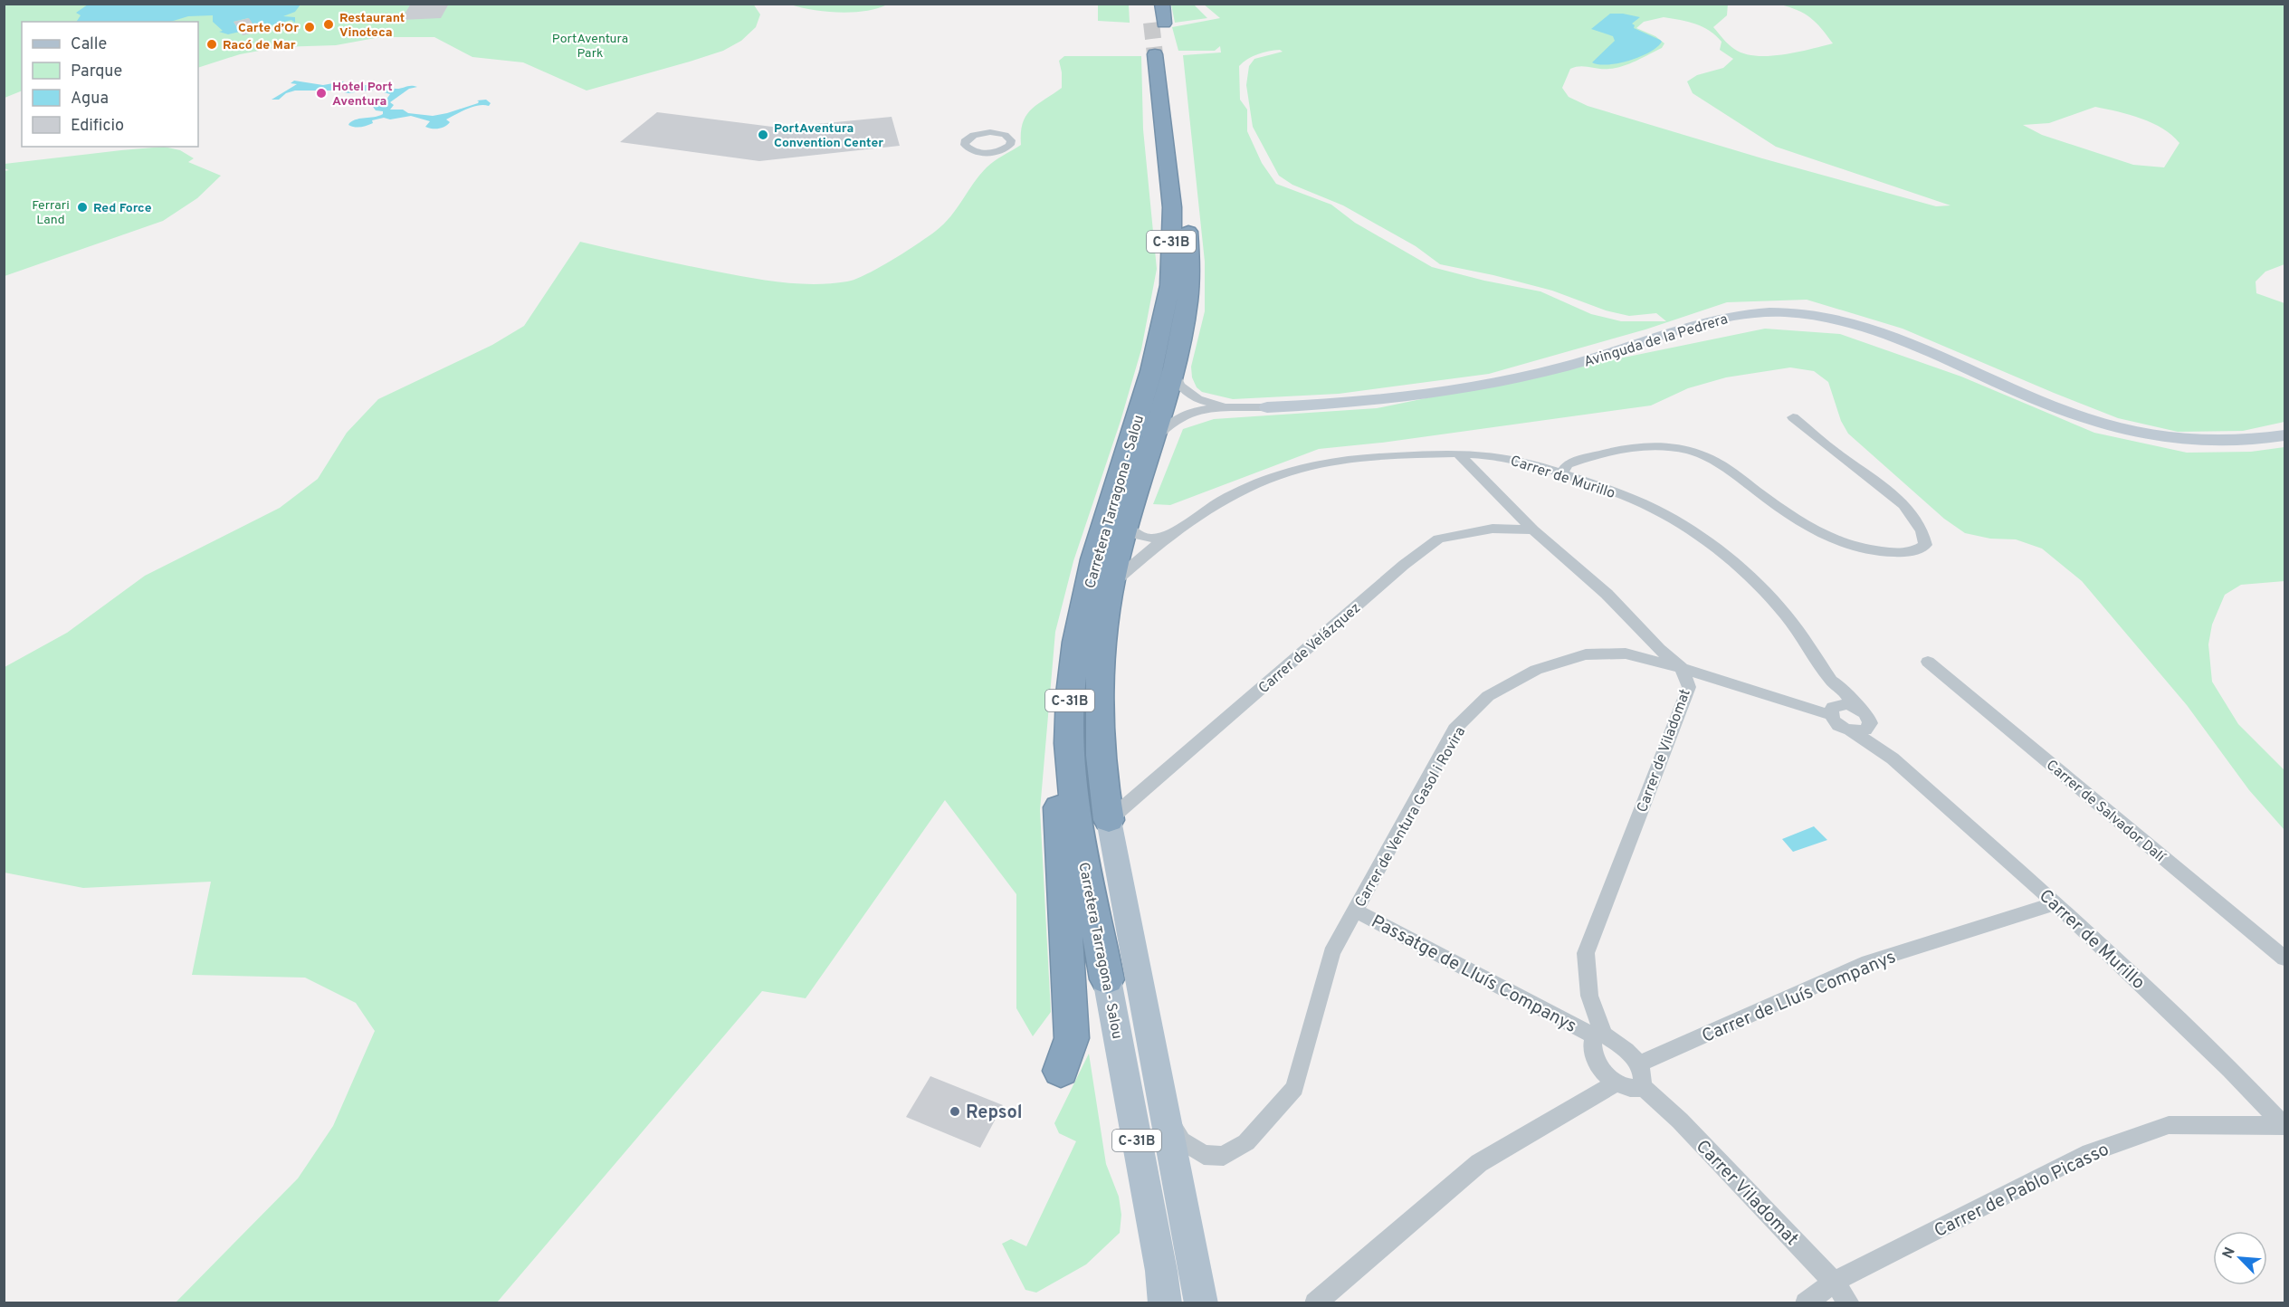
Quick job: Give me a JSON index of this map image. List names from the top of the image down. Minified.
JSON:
{"streets":{"highway":["C-31B","Carretera Tarragona - Salou"],"street":["Avinguda de la Pedrera","Carrer de Murillo","Carrer de Velázquez","Carrer de Viladomat","Carrer de Salvador Dalí","Carrer de Ventura Gasol i Rovira","Passatge de Lluís Companys","Carrer de Lluís Companys","Carrer de Pablo Picasso","Carrer Viladomat"]},"crossings":[["Avinguda de la Pedrera","Carretera Tarragona - Salou"],["Carrer de Murillo","Carretera Tarragona - Salou"],["Carrer de Murillo","Carrer de Viladomat"],["Carrer de Murillo","Carrer de Ventura Gasol i Rovira"],["Carrer de Murillo","Carrer de Lluís Companys"],["Carrer de Murillo","Carrer de Pablo Picasso"],["Carretera Tarragona - Salou","Carrer de Velázquez"],["Carretera Tarragona - Salou","Carrer de Ventura Gasol i Rovira"],["Carrer de Velázquez","Carrer de Viladomat"],["Carrer de Viladomat","Carrer de Ventura Gasol i Rovira"],["Carrer de Viladomat","Passatge de Lluís Companys"],["Carrer de Ventura Gasol i Rovira","Passatge de Lluís Companys"],["Passatge de Lluís Companys","Carrer de Lluís Companys"],["Carrer de Pablo Picasso","Carrer Viladomat"]],"parks":["PortAventura Park","Ferrari Land"],"places":["Restaurant Vinoteca","Carte d’Or","Racó de Mar","Hotel Port Aventura","PortAventura Convention Center","Red Force","Repsol"],"legend":["Calle","Parque","Agua","Edificio"],"north":"top left"}
